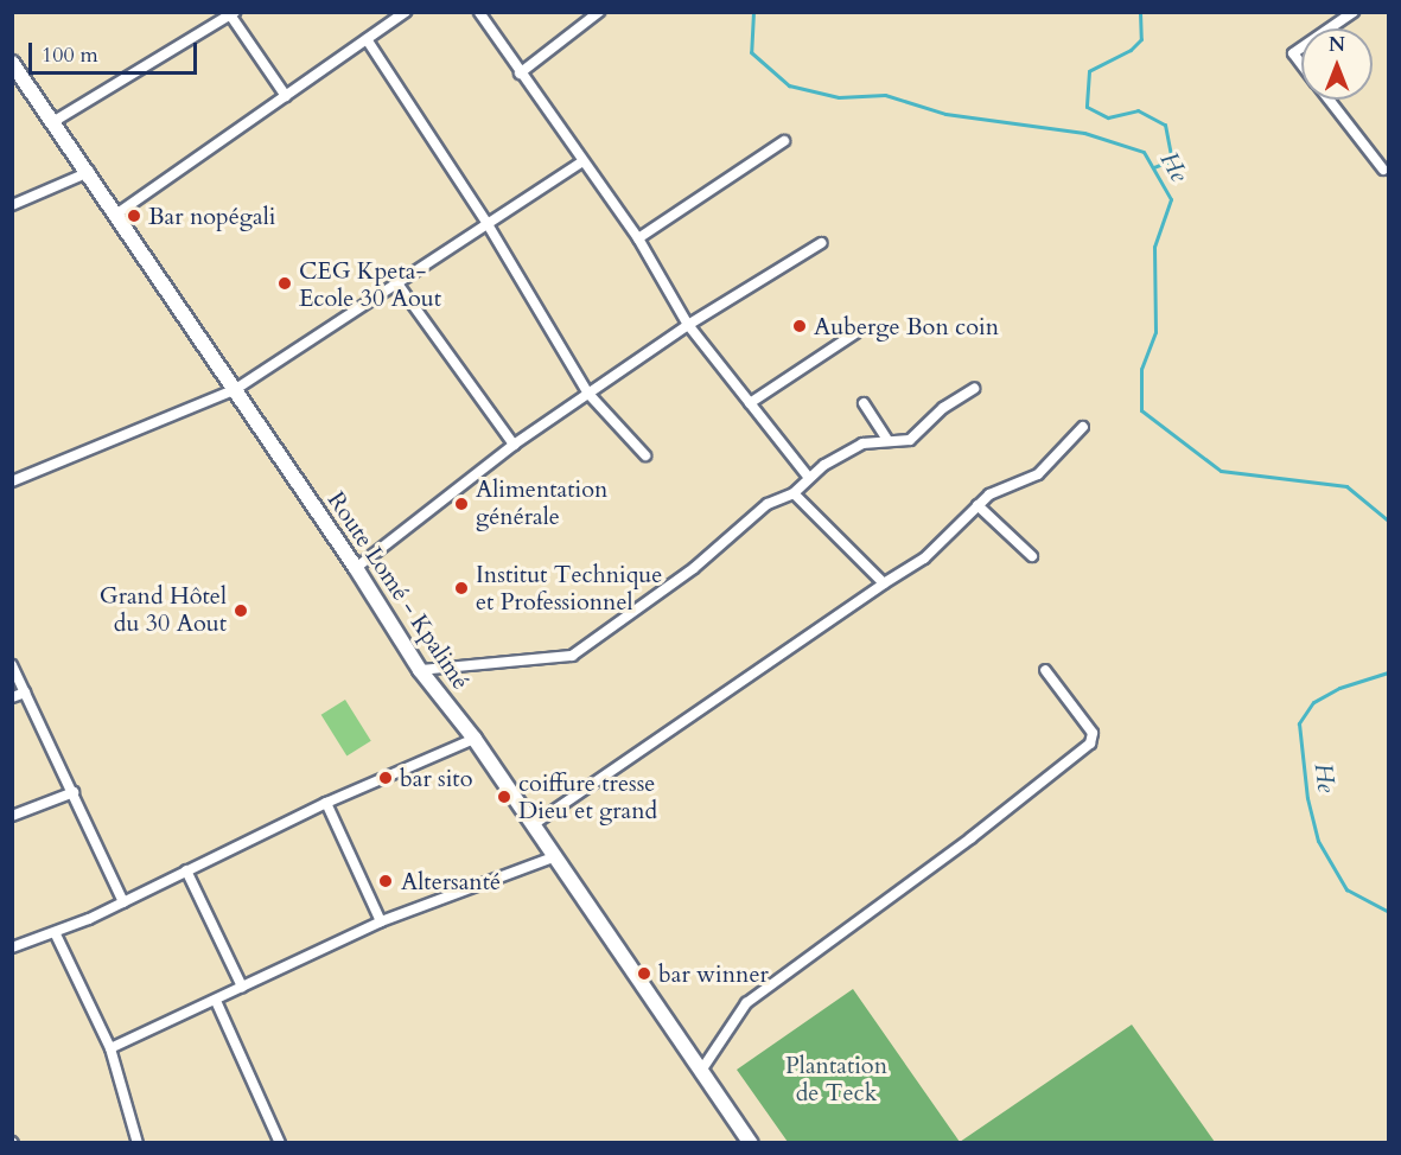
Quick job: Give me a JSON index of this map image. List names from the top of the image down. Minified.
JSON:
{"streets":{"main road":["Route Lomé - Kpalimé"]},"water":["He"],"parks":["Plantation de Teck"],"places":["Bar nopégali","CEG Kpeta- Ecole 30 Aout","Auberge Bon coin","Alimentation générale","Institut Technique et Professionnel","Grand Hôtel du 30 Aout","bar sito","coiffure tresse Dieu et grand","Altersanté","bar winner"],"scale_bar":"100 m","north":"top"}
